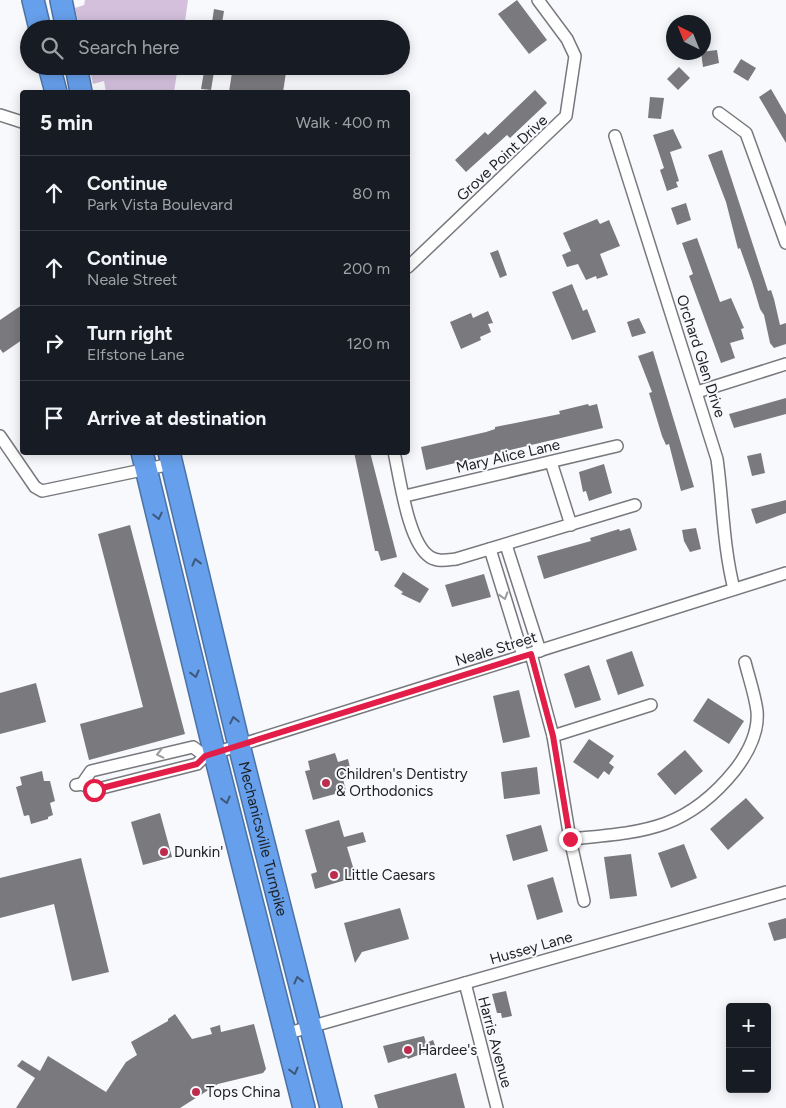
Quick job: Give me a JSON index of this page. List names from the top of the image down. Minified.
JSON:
{"streets":{"highway":["Mechanicsville Turnpike"],"street":["Grove Point Drive","Orchard Glen Drive","Mary Alice Lane","Neale Street","Hussey Lane","Harris Avenue"]},"crossings":[["Orchard Glen Drive","Neale Street"],["Neale Street","Mechanicsville Turnpike"],["Mechanicsville Turnpike","Hussey Lane"],["Hussey Lane","Harris Avenue"]],"places":["Children's Dentistry & Orthodonics","Dunkin'","Little Caesars","Hardee's","Tops China"],"north":"top left","page":{"search":"Search here","heading":["5 min","Walk · 400 m"],"list":[["Continue","Park Vista Boulevard","80 m"],["Continue","Neale Street","200 m"],["Turn right","Elfstone Lane","120 m"],"Arrive at destination"],"map_buttons":["+","−"]}}
